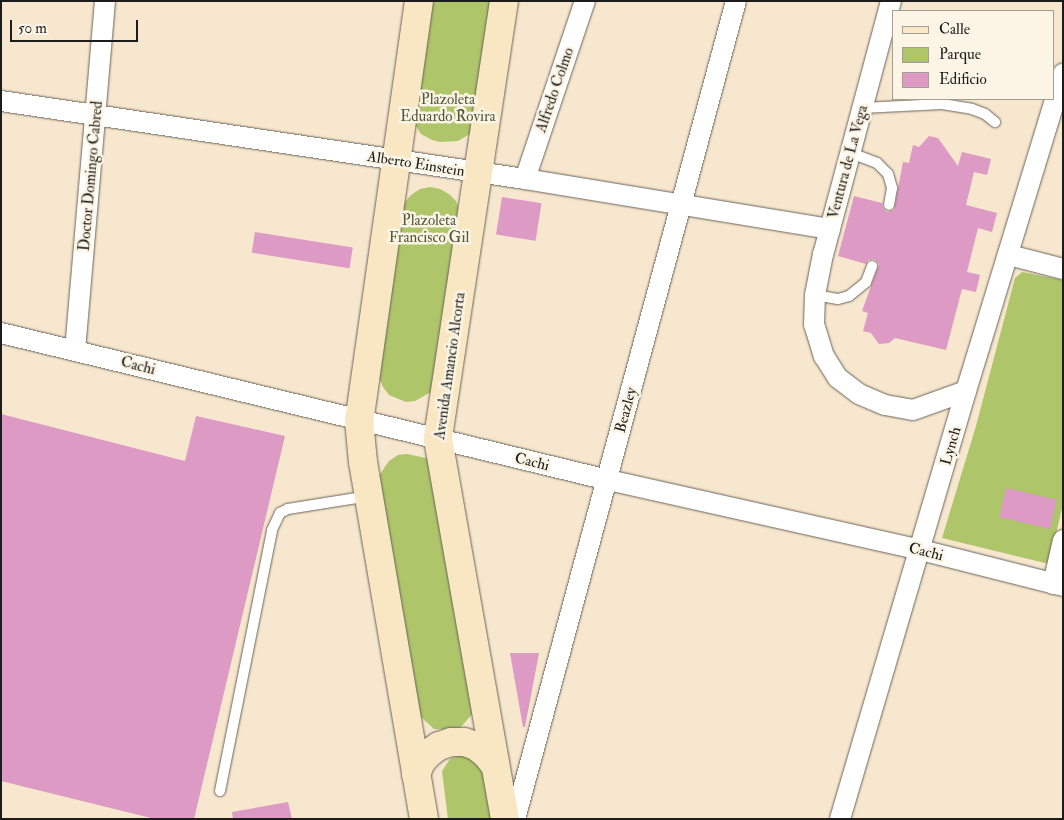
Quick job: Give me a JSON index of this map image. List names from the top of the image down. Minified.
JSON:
{"streets":{"main road":["Avenida Amancio Alcorta"],"street":["Alfredo Colmo","Ventura de La Vega","Alberto Einstein","Doctor Domingo Cabred","Cachi","Beazley","Lynch"]},"crossings":[["Alfredo Colmo","Alberto Einstein"],["Ventura de La Vega","Alberto Einstein"],["Ventura de La Vega","Lynch"],["Alberto Einstein","Doctor Domingo Cabred"],["Alberto Einstein","Avenida Amancio Alcorta"],["Alberto Einstein","Beazley"],["Doctor Domingo Cabred","Cachi"],["Cachi","Avenida Amancio Alcorta"],["Cachi","Beazley"],["Cachi","Lynch"]],"parks":["Plazoleta Eduardo Rovira","Plazoleta Francisco Gil"],"legend":["Calle","Parque","Edificio"],"scale_bar":"50 m"}
